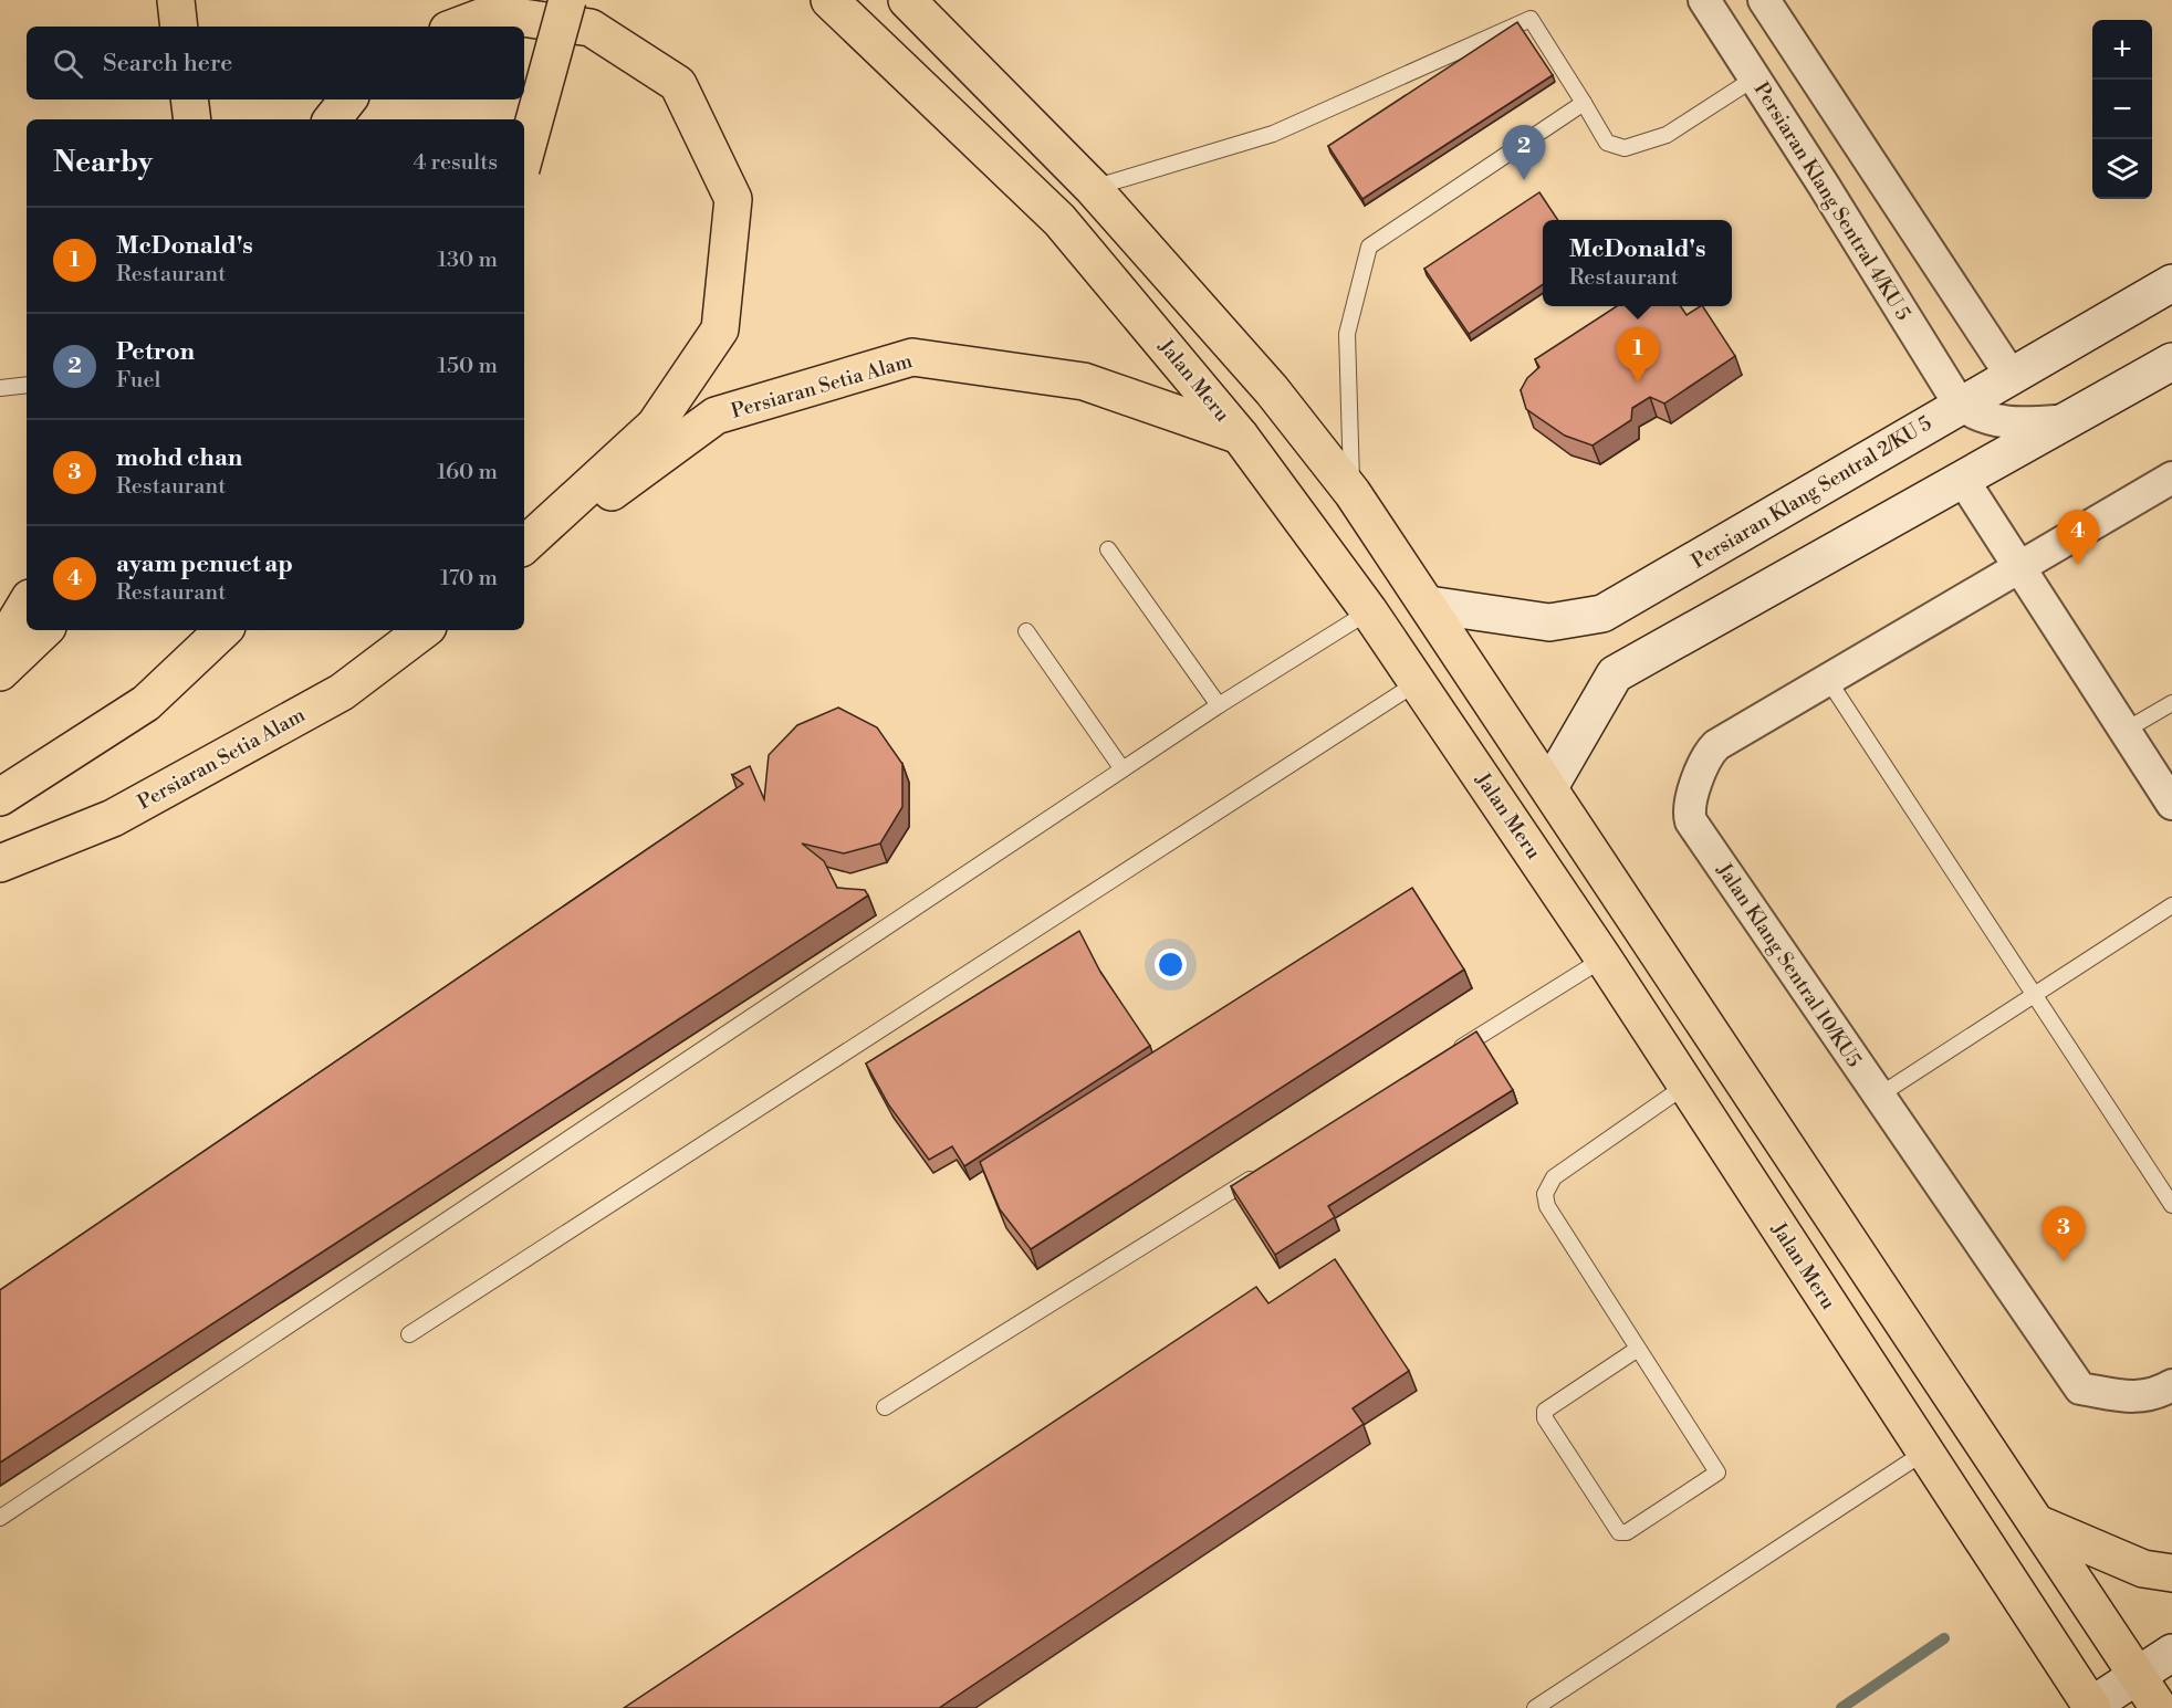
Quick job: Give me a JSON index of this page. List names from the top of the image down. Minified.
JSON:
{"streets":{"highway":["Jalan Meru","Persiaran Setia Alam"],"street":["Persiaran Klang Sentral 4/KU 5","Persiaran Klang Sentral 2/KU 5","Jalan Klang Sentral 10/KU5"]},"crossings":[["Persiaran Klang Sentral 4/KU 5","Persiaran Klang Sentral 2/KU 5"],["Jalan Meru","Persiaran Setia Alam"]],"page":{"map_buttons":["+","−"],"search":"Search here","heading":["Nearby","4 results"],"pins":["2","1","4","3"],"list":[{"mark":"1","name":"McDonald's","note":"Restaurant","value":"130 m"},{"mark":"2","name":"Petron","note":"Fuel","value":"150 m"},{"mark":"3","name":"mohd chan","note":"Restaurant","value":"160 m"},{"mark":"4","name":"ayam penuet ap","note":"Restaurant","value":"170 m"}],"popup":["McDonald's","Restaurant"]}}
